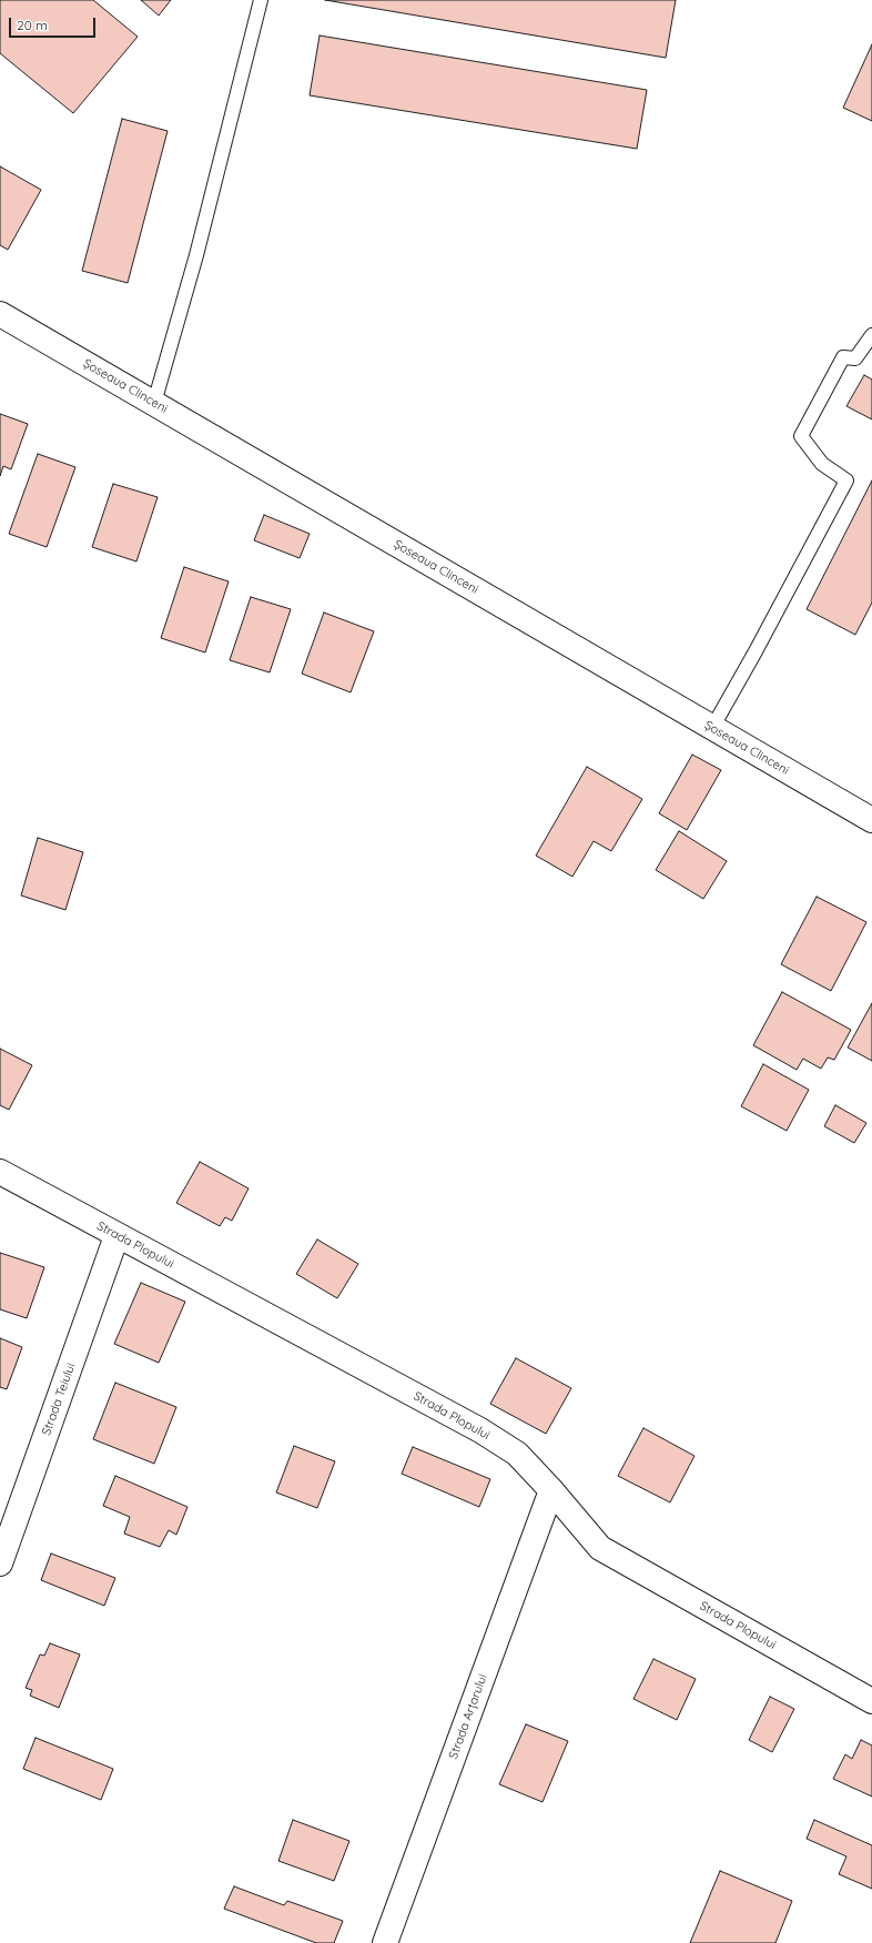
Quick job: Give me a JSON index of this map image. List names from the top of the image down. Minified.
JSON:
{"streets":{"street":["Șoseaua Clinceni","Strada Plopului","Strada Teiului","Strada Arțarului"]},"crossings":[["Strada Plopului","Strada Teiului"],["Strada Plopului","Strada Arțarului"]],"scale_bar":"20 m"}
